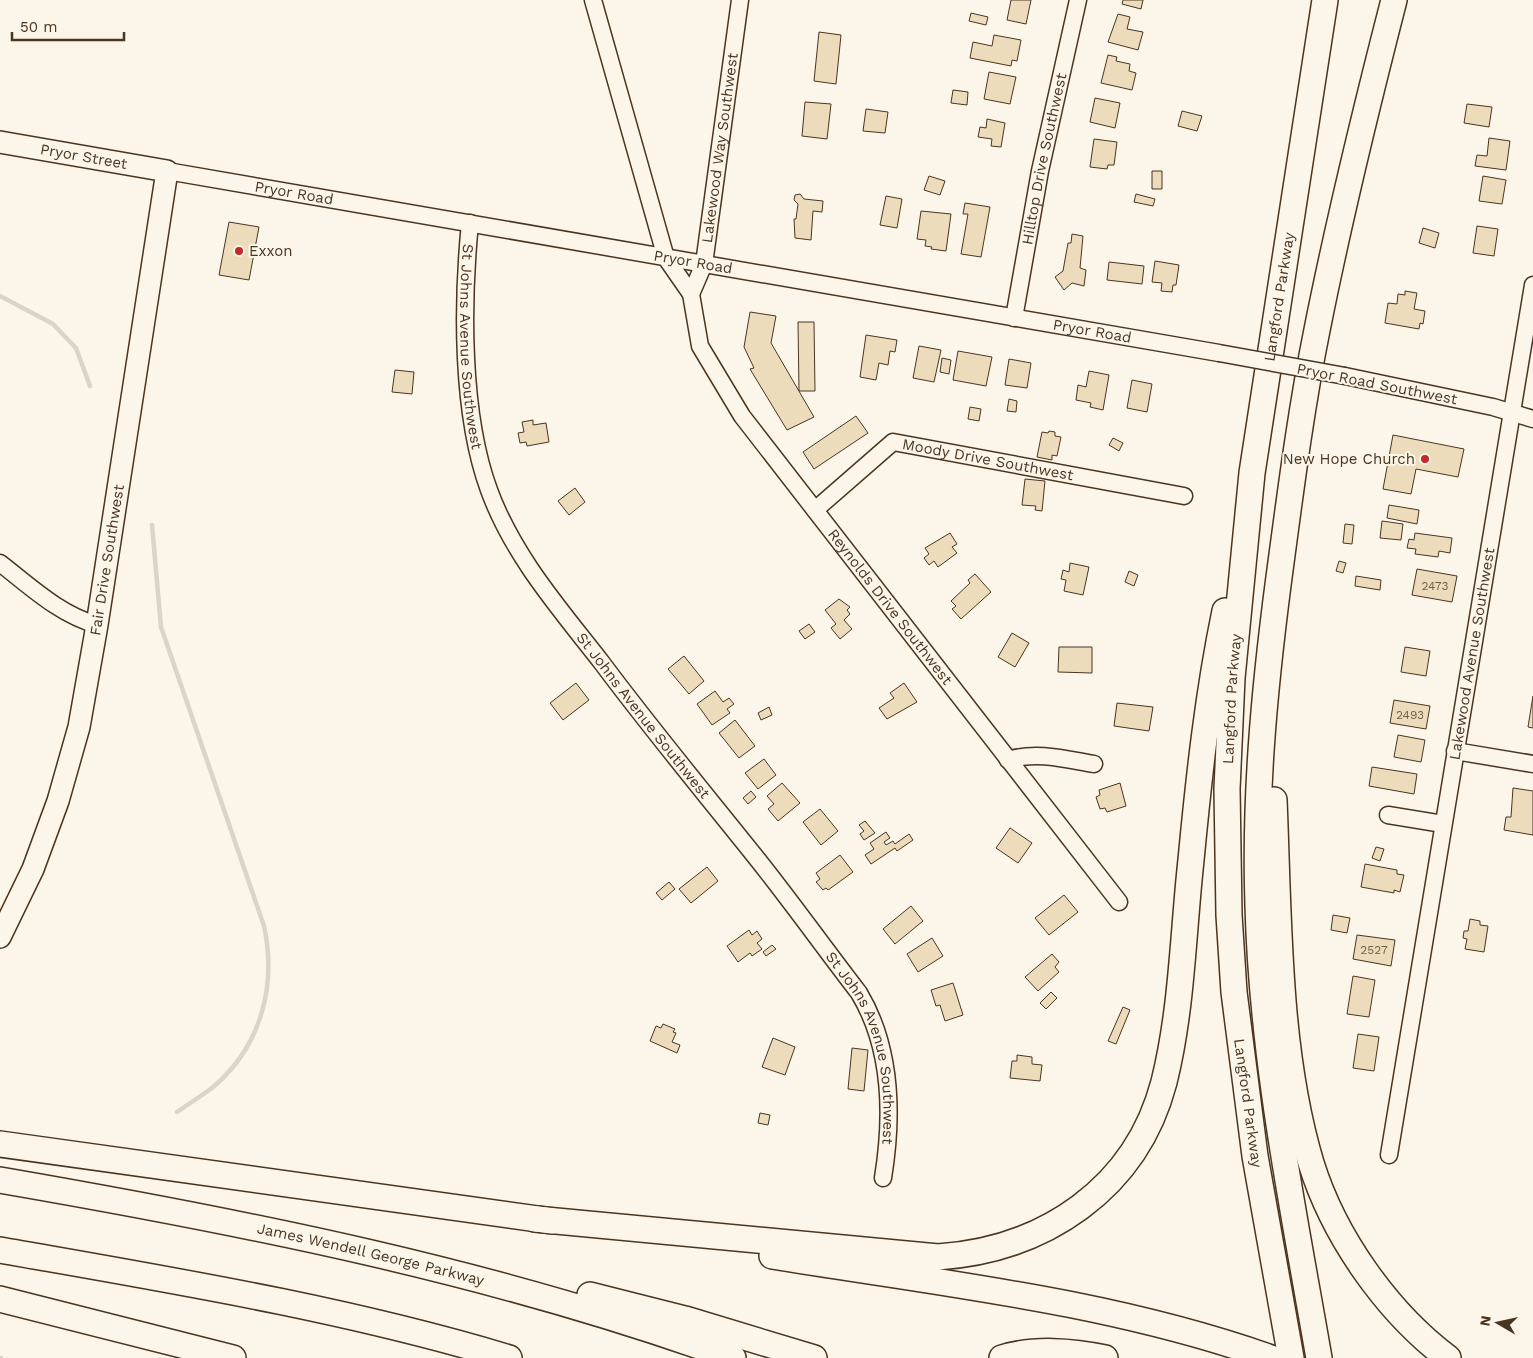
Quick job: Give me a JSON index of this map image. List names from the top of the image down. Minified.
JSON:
{"streets":{"highway":["Langford Parkway","James Wendell George Parkway"],"main road":["Pryor Street","Fair Drive Southwest"],"street":["Lakewood Way Southwest","Hilltop Drive Southwest","Pryor Road","St Johns Avenue Southwest","Pryor Road Southwest","Moody Drive Southwest","Reynolds Drive Southwest","Lakewood Avenue Southwest"]},"crossings":[["Lakewood Way Southwest","Pryor Road"],["Lakewood Way Southwest","Reynolds Drive Southwest"],["Pryor Street","Pryor Road"],["Pryor Street","Fair Drive Southwest"],["Hilltop Drive Southwest","Pryor Road"],["Pryor Road","St Johns Avenue Southwest"],["Pryor Road","Pryor Road Southwest"],["Pryor Road","Fair Drive Southwest"],["Pryor Road Southwest","Lakewood Avenue Southwest"],["Moody Drive Southwest","Reynolds Drive Southwest"]],"places":["Exxon","New Hope Church"],"house_numbers":["2473","2493","2527"],"scale_bar":"50 m","north":"left"}
